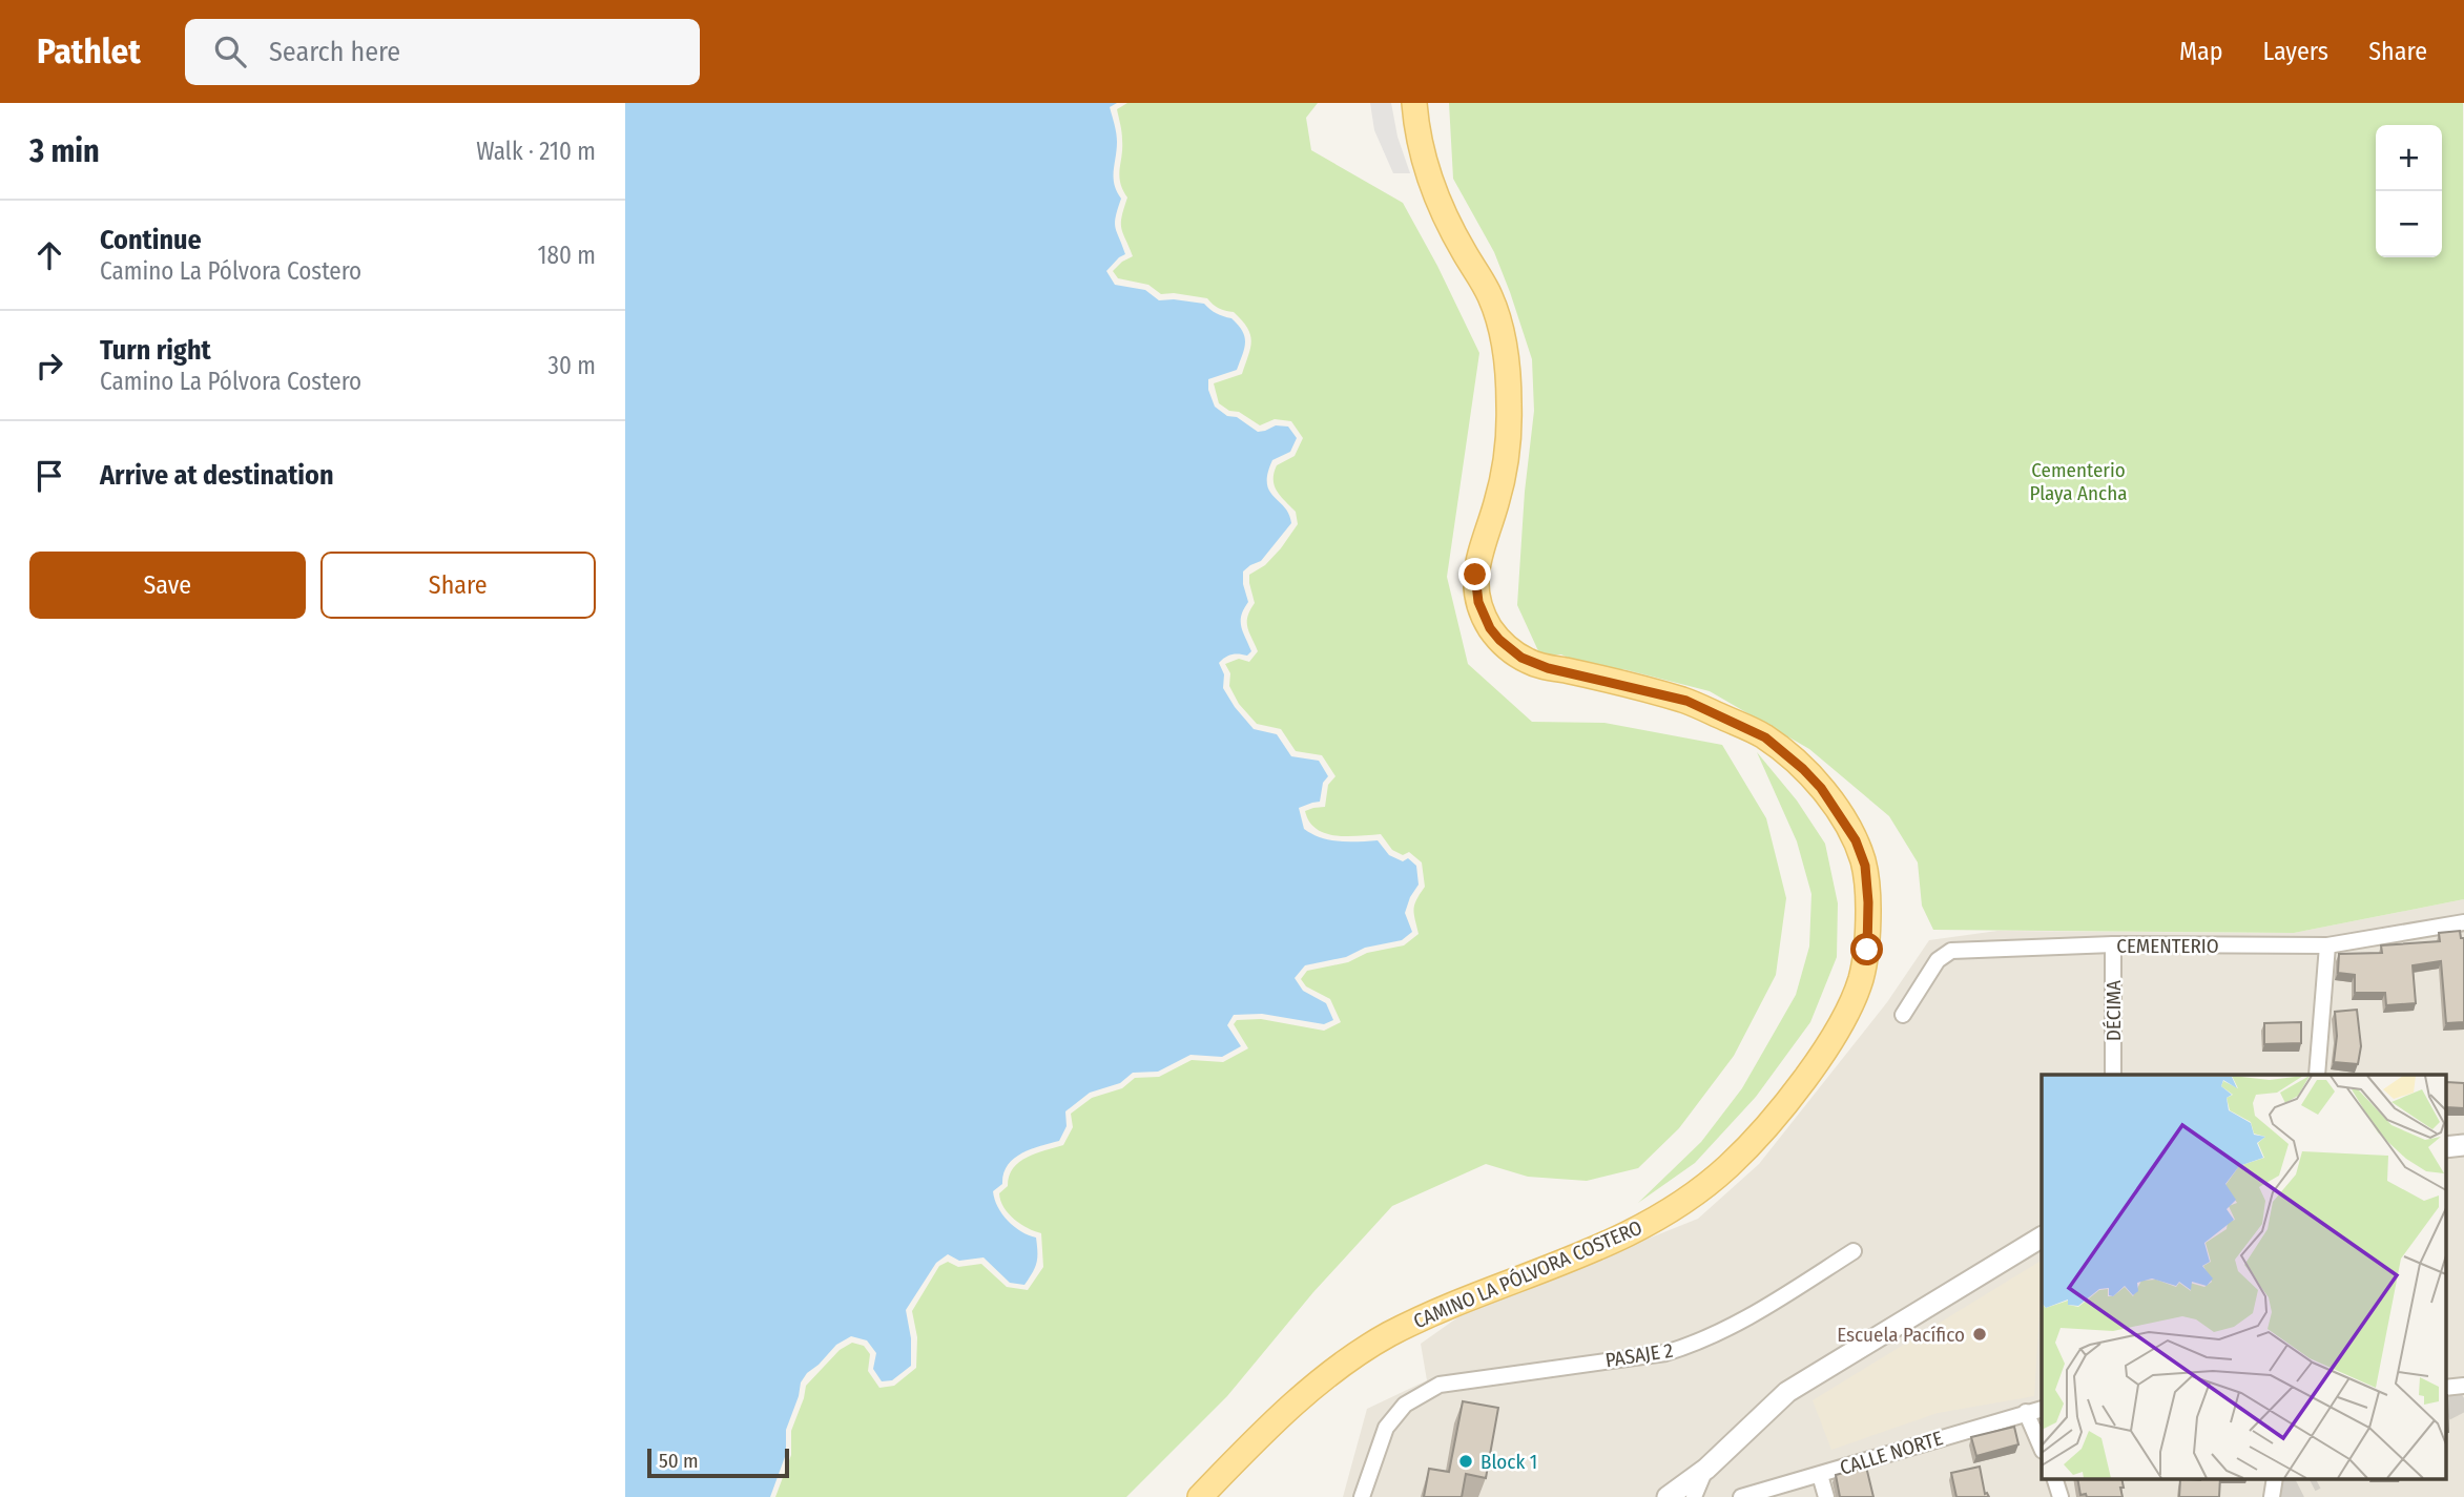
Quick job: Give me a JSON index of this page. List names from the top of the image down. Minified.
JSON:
{"streets":{"main road":["CAMINO LA PÓLVORA COSTERO"],"street":["CEMENTERIO","DÉCIMA","PASAJE 2","CALLE NORTE"]},"crossings":[["CEMENTERIO","DÉCIMA"]],"parks":["Cementerio Playa Ancha"],"places":["Escuela Pacífico","Block 1"],"scale_bar":"50 m","page":{"header":"Pathlet","search":"Search here","nav":["Map","Layers","Share"],"heading":["3 min","Walk · 210 m"],"map_buttons":["+","−"],"list":[["Continue","Camino La Pólvora Costero","180 m"],["Turn right","Camino La Pólvora Costero","30 m"],"Arrive at destination"],"buttons":["Save","Share"],"scale":"50 m"}}
